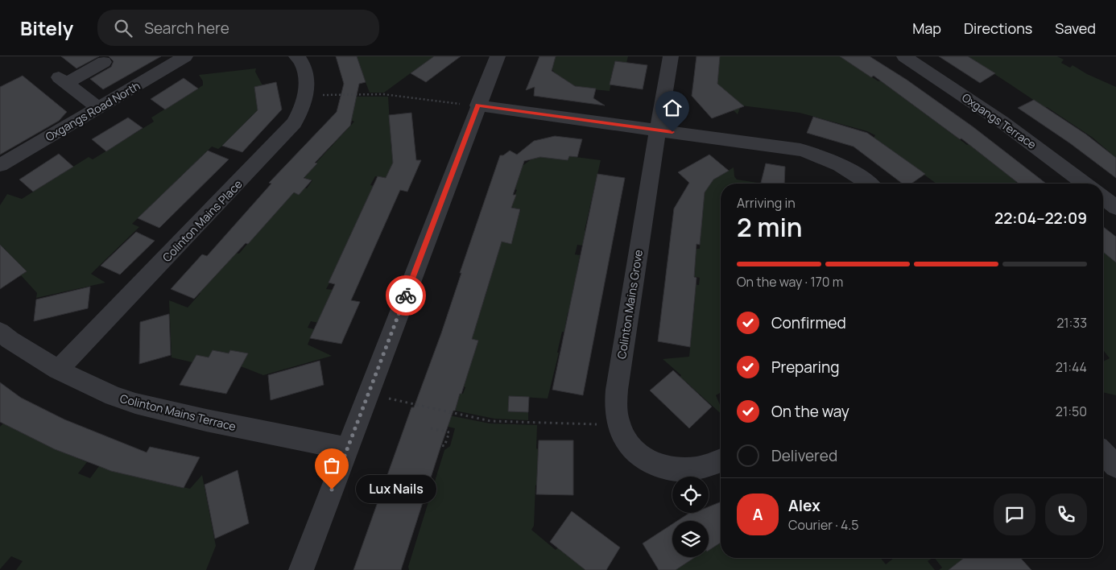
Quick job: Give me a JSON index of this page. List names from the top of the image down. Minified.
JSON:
{"streets":{"street":["Oxgangs Road North","Oxgangs Terrace","Colinton Mains Place","Colinton Mains Grove","Colinton Mains Terrace"]},"crossings":[["Colinton Mains Place","Colinton Mains Terrace"]],"places":["Lux Nails"],"page":{"header":"Bitely","search":"Search here","nav":["Map","Directions","Saved"],"heading":["2 min","Arriving in","22:04–22:09"],"panel":["Alex","Courier · 4.5"],"bar":"On the way · 170 m","list":[["Confirmed","21:33"],["Preparing","21:44"],["On the way","21:50"],"Delivered"],"bubble":"Lux Nails","round":"A"}}
